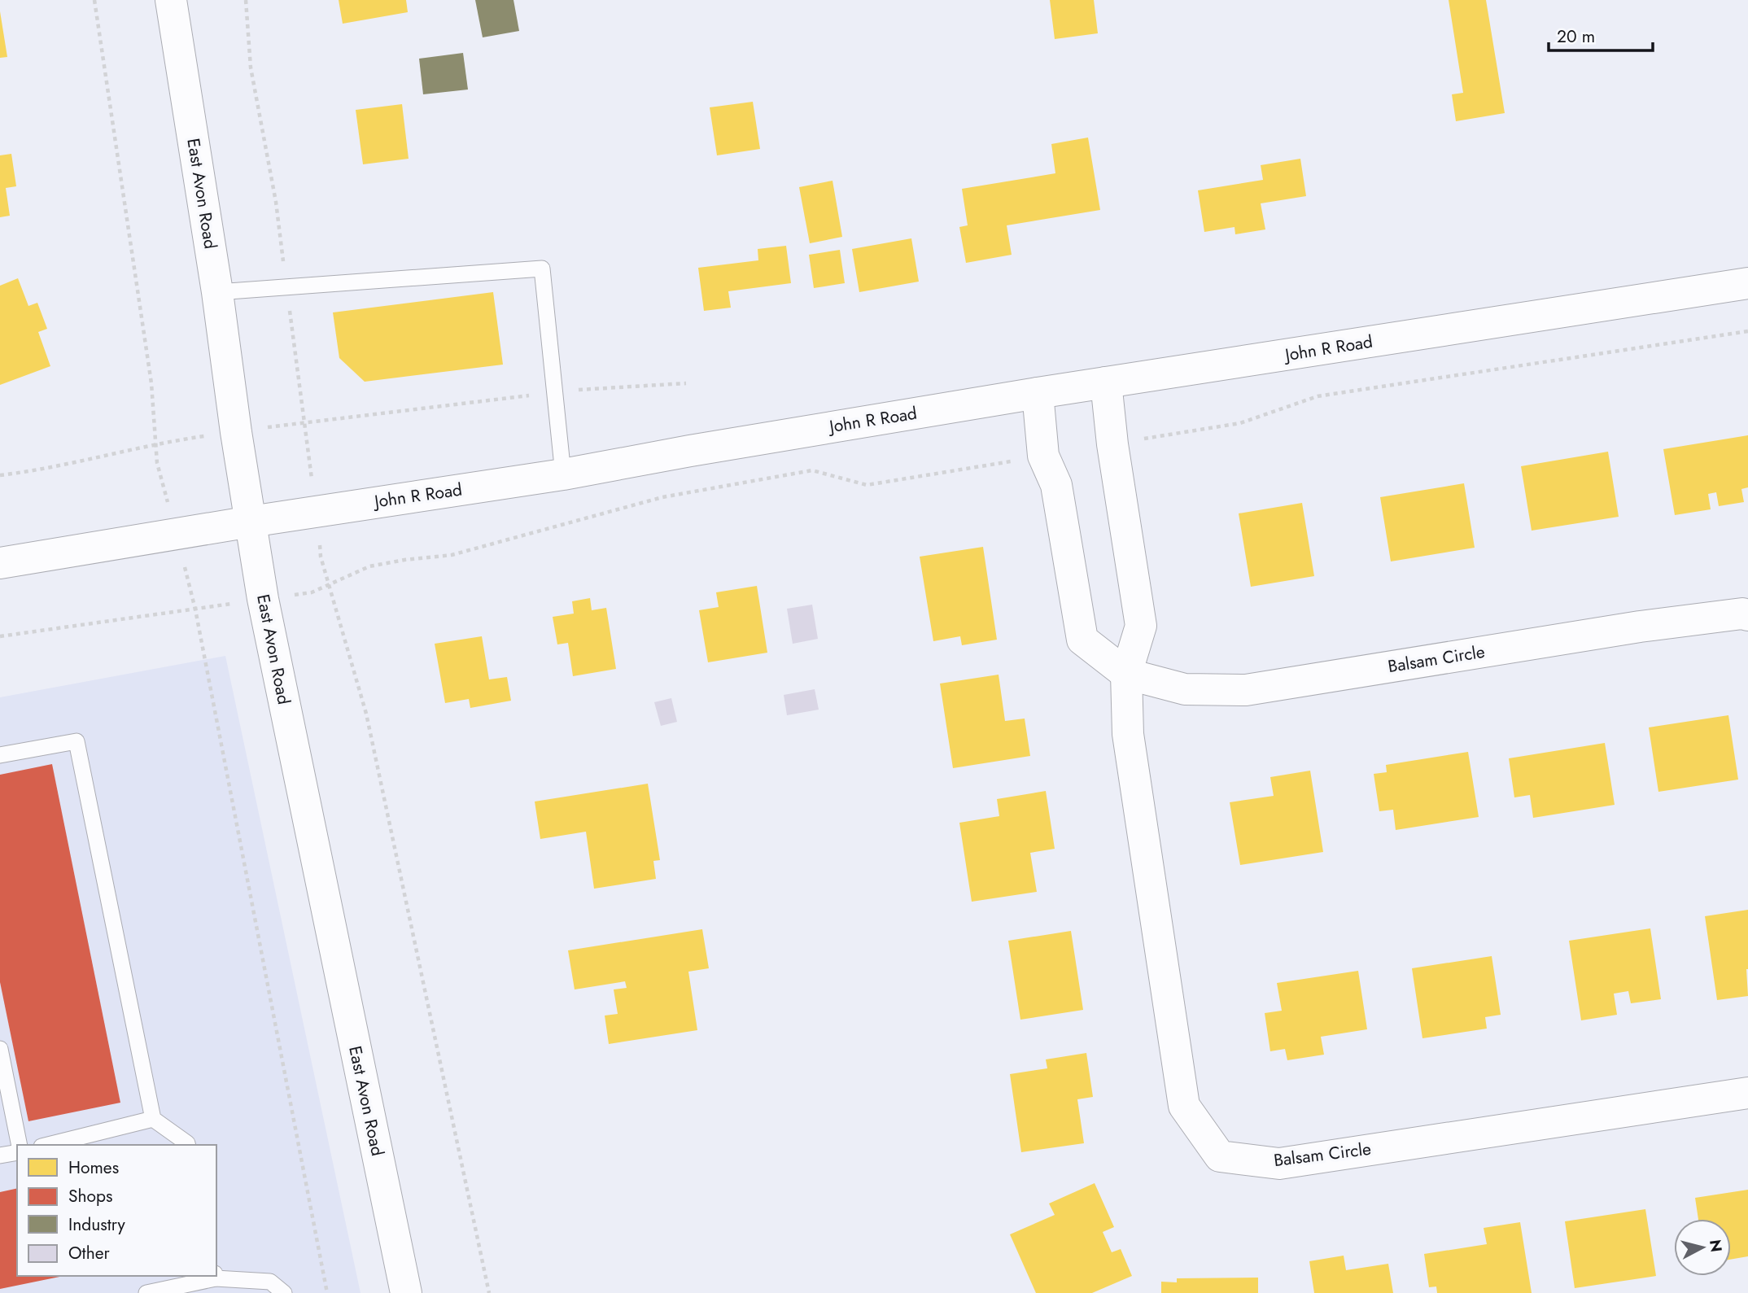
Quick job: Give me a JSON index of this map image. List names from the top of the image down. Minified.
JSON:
{"streets":{"street":["East Avon Road","John R Road","Balsam Circle"]},"crossings":[["East Avon Road","John R Road"],["John R Road","Balsam Circle"]],"legend":["Homes","Shops","Industry","Other"],"scale_bar":"20 m","north":"right"}
